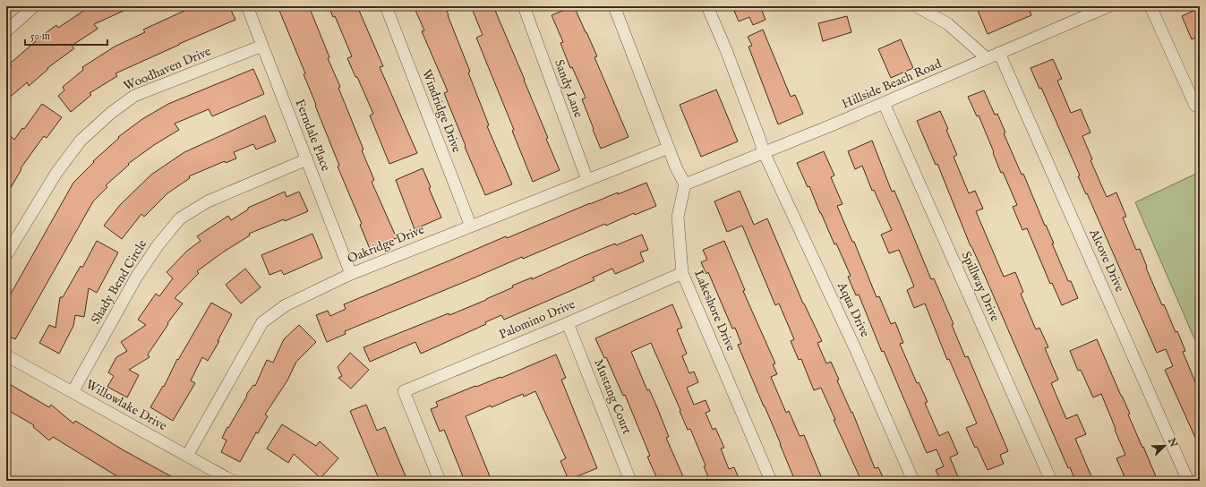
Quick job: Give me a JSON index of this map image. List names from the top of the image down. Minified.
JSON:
{"streets":{"street":["Woodhaven Drive","Hillside Beach Road","Sandy Lane","Windridge Drive","Ferndale Place","Oakridge Drive","Alcove Drive","Shady Bend Circle","Spillway Drive","Aqua Drive","Lakeshore Drive","Palomino Drive","Mustang Court","Willowlake Drive"]},"crossings":[["Woodhaven Drive","Ferndale Place"],["Hillside Beach Road","Alcove Drive"],["Hillside Beach Road","Spillway Drive"],["Hillside Beach Road","Aqua Drive"],["Hillside Beach Road","Lakeshore Drive"],["Sandy Lane","Oakridge Drive"],["Windridge Drive","Oakridge Drive"],["Ferndale Place","Oakridge Drive"],["Ferndale Place","Shady Bend Circle"],["Oakridge Drive","Willowlake Drive"],["Shady Bend Circle","Willowlake Drive"],["Lakeshore Drive","Palomino Drive"],["Palomino Drive","Mustang Court"]],"scale_bar":"50 m","north":"top right"}
